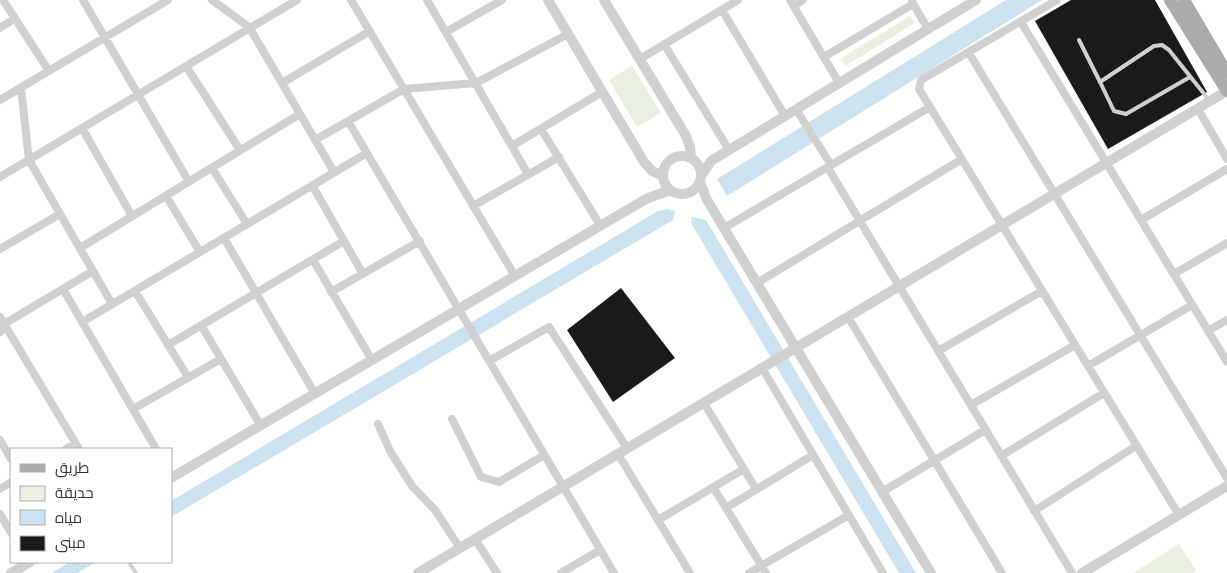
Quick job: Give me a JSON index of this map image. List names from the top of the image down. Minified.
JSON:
{"legend":["طريق","حديقة","مياه","مبنى"]}
